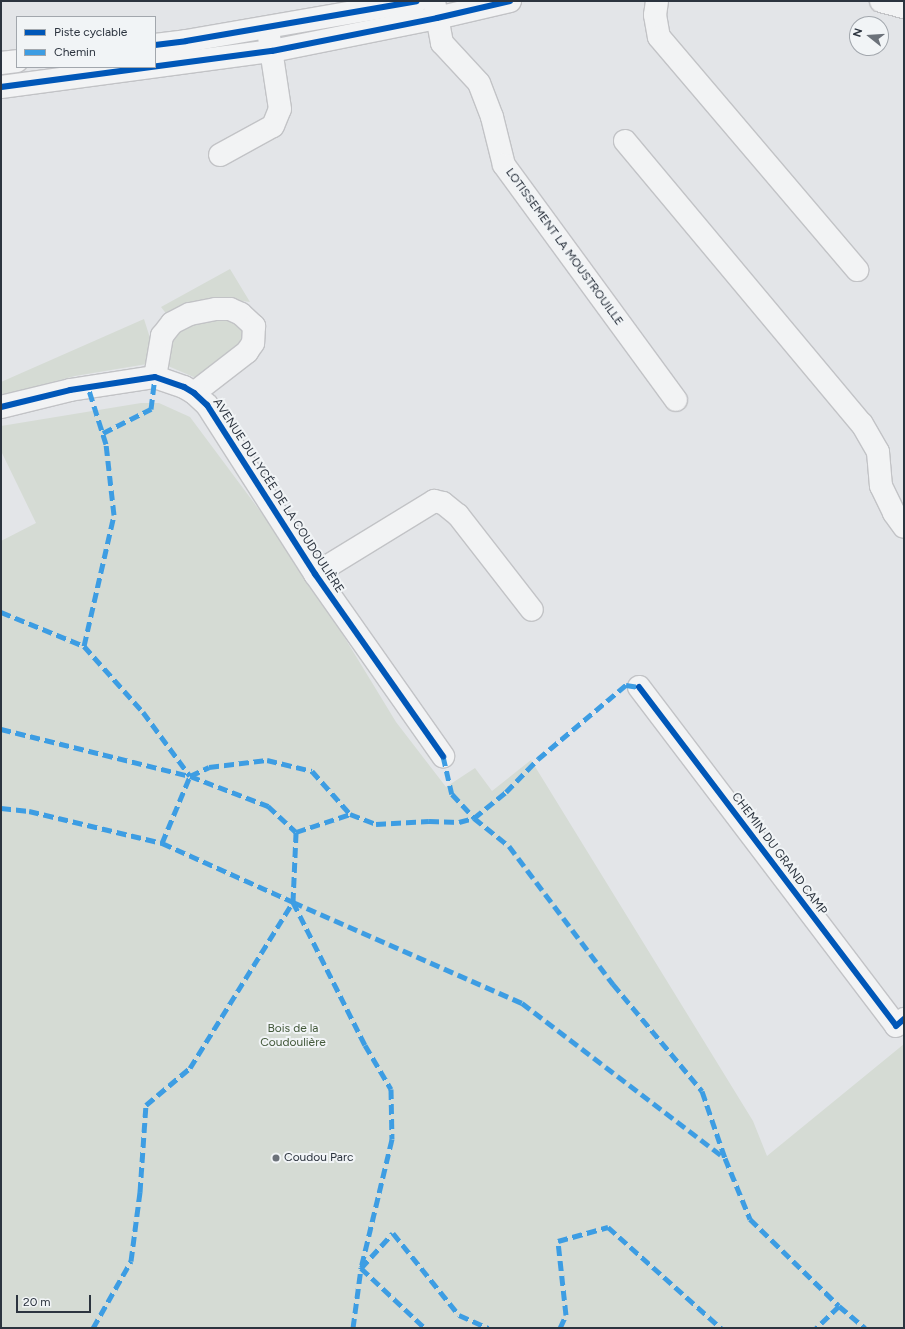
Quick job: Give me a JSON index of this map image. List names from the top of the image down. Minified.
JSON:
{"streets":{"street":["LOTISSEMENT LA MOUSTROUILLE","AVENUE DU LYCÉE DE LA COUDOULIÈRE","CHEMIN DU GRAND CAMP"]},"parks":["Bois de la Coudoulière"],"places":["Coudou Parc"],"legend":["Piste cyclable","Chemin"],"scale_bar":"20 m","north":"left"}
